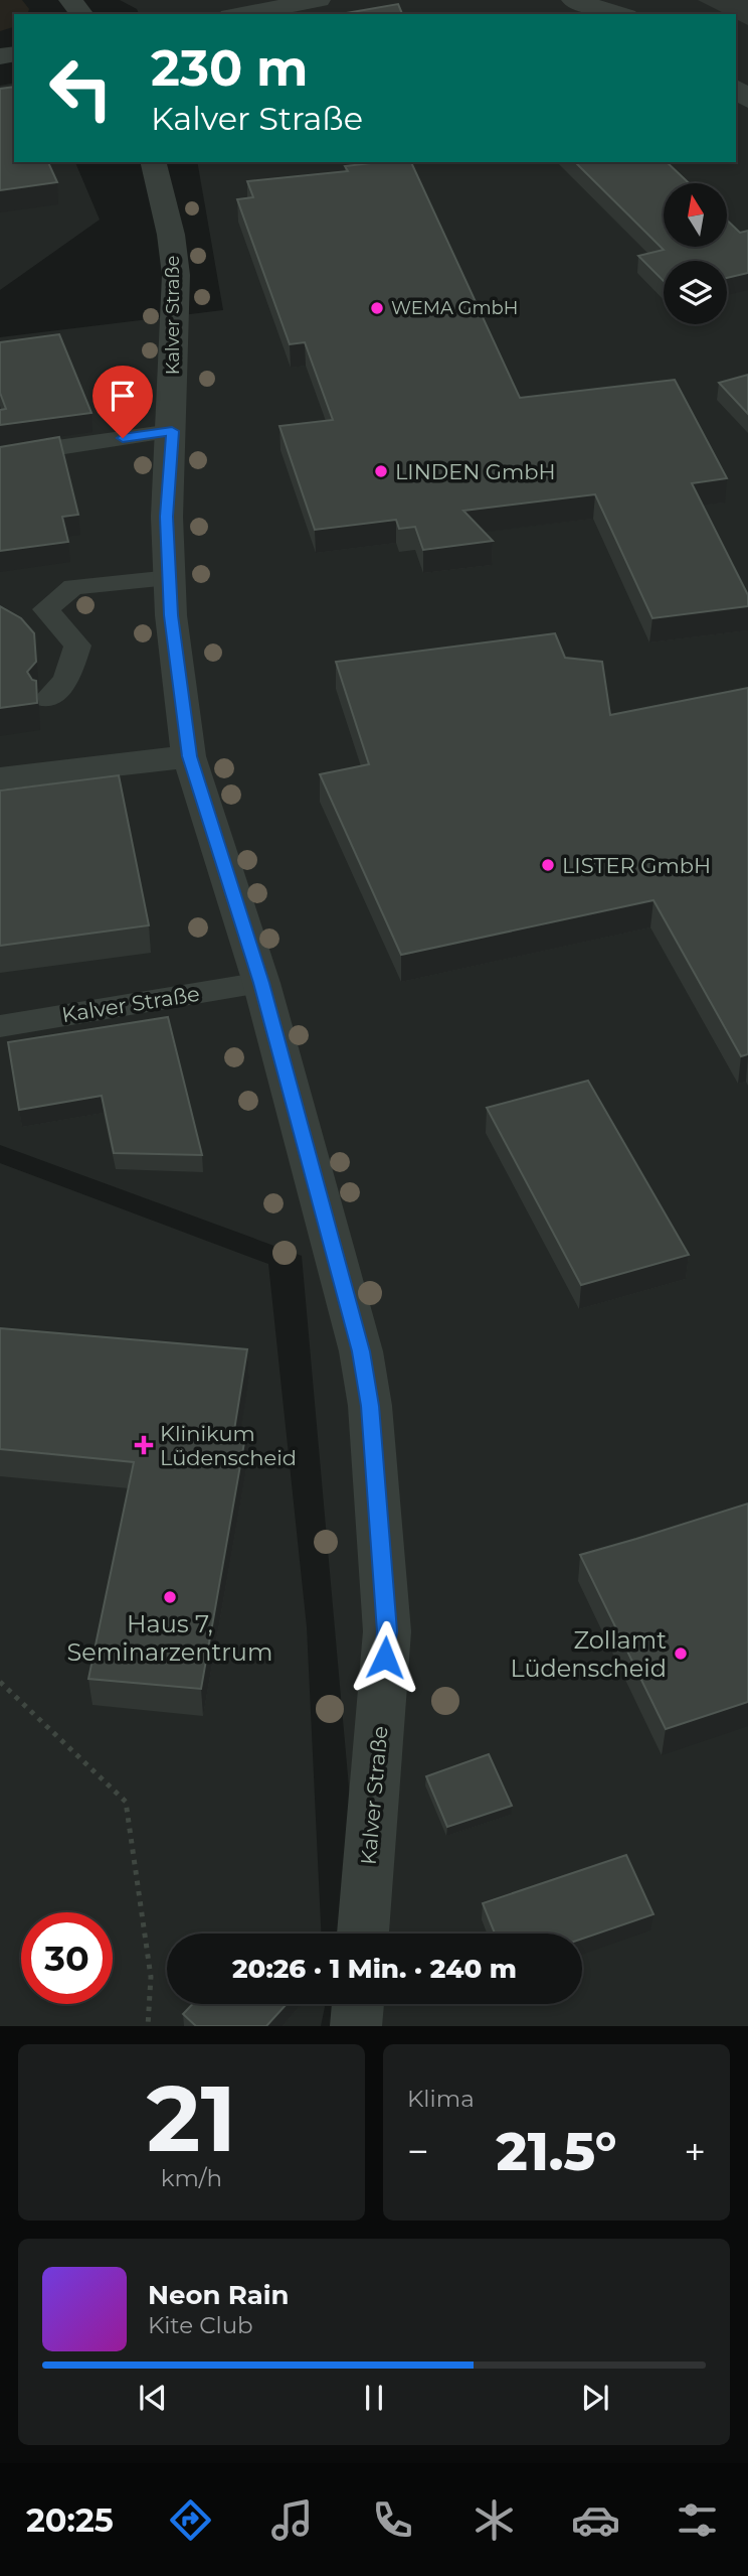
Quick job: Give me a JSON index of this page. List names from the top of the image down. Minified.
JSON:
{"streets":{"street":["Kalver Straße"]},"places":{"other":["WEMA GmbH","LINDEN GmbH","LISTER GmbH","Haus 7, Seminarzentrum","Zollamt Lüdenscheid"],"health":["Klinikum Lüdenscheid"]},"north":"top","page":{"turn":["230 m","Kalver Straße"],"limit":"30","trip":"20:26 · 1 Min. · 240 m","tile":[["21","km/h"],"Klima"],"heat":["−","21.5°","+"],"song":["Neon Rain","Kite Club"],"tabs":"20:25"}}
